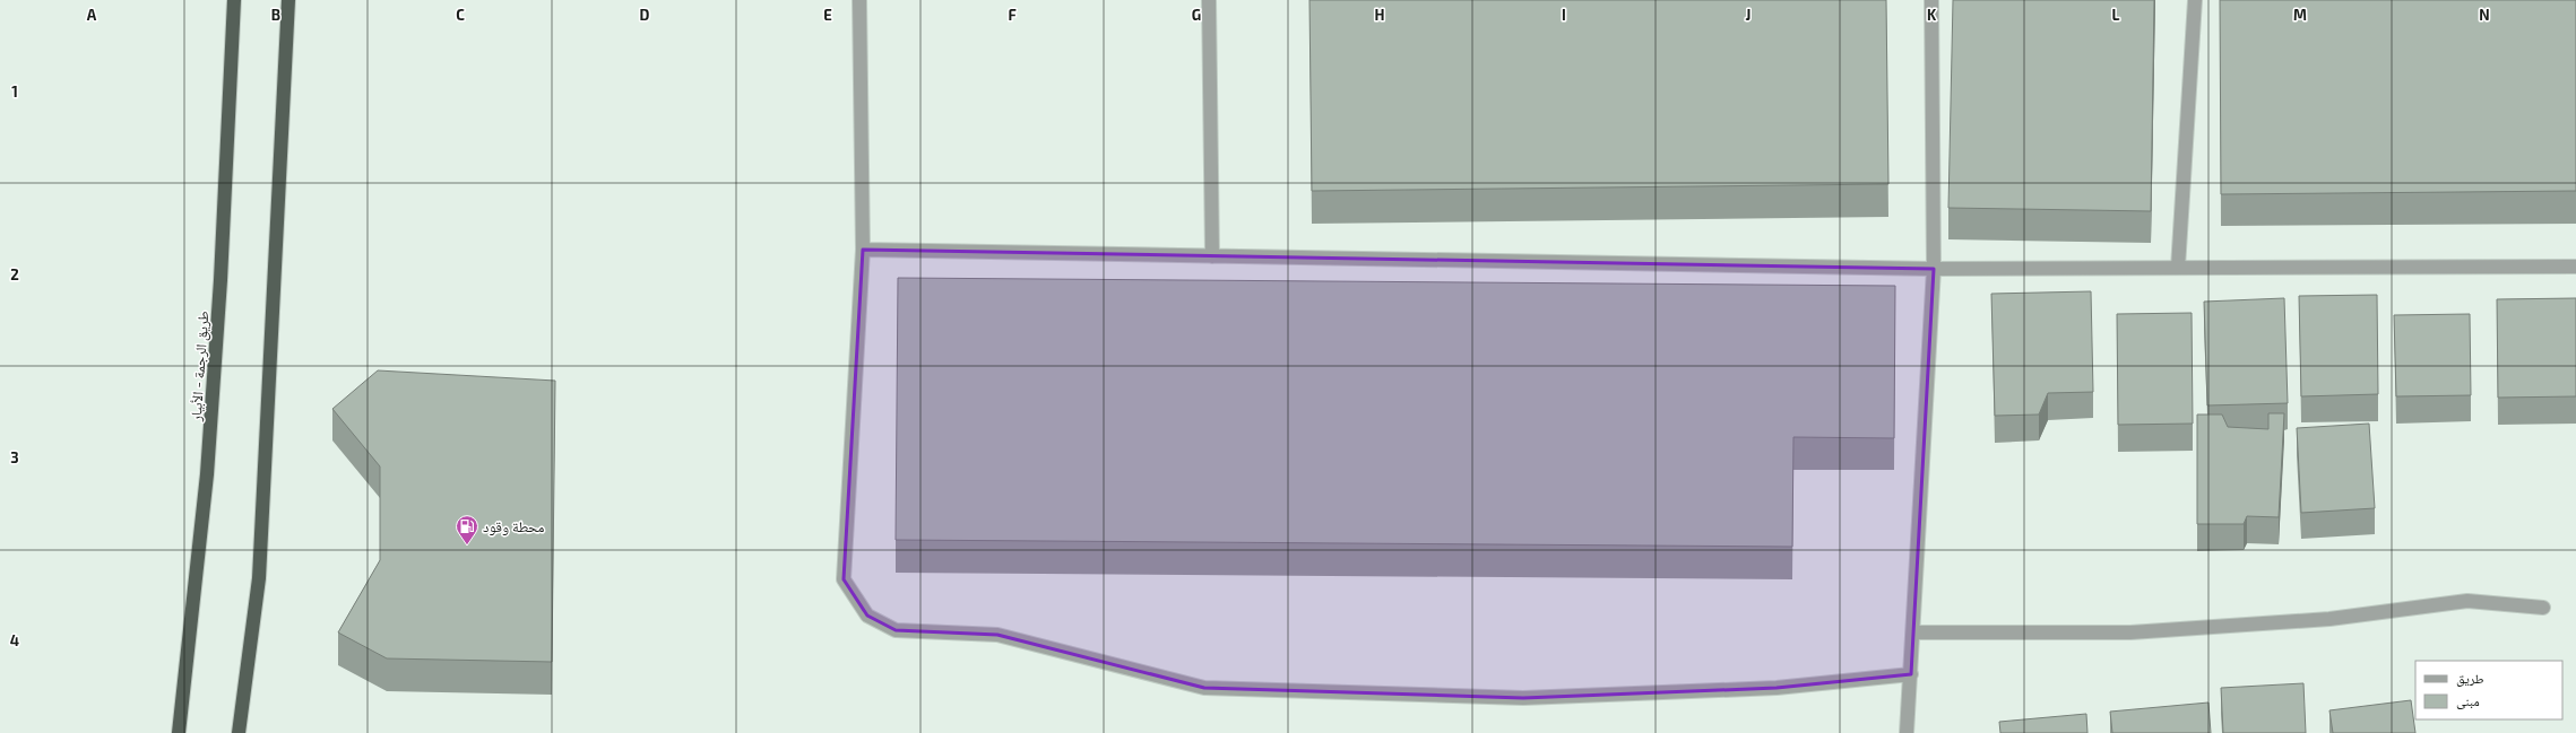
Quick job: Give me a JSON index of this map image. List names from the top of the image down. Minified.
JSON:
{"streets":{"highway":["طريق الرجمة - الأبيار"]},"places":{"fuel station":["محطة وقود"]},"legend":["طريق","مبنى"],"grid":{"columns":["A","B","C","D","E","F","G","H","I","J","K","L","M","N"],"rows":["1","2","3","4"]}}
